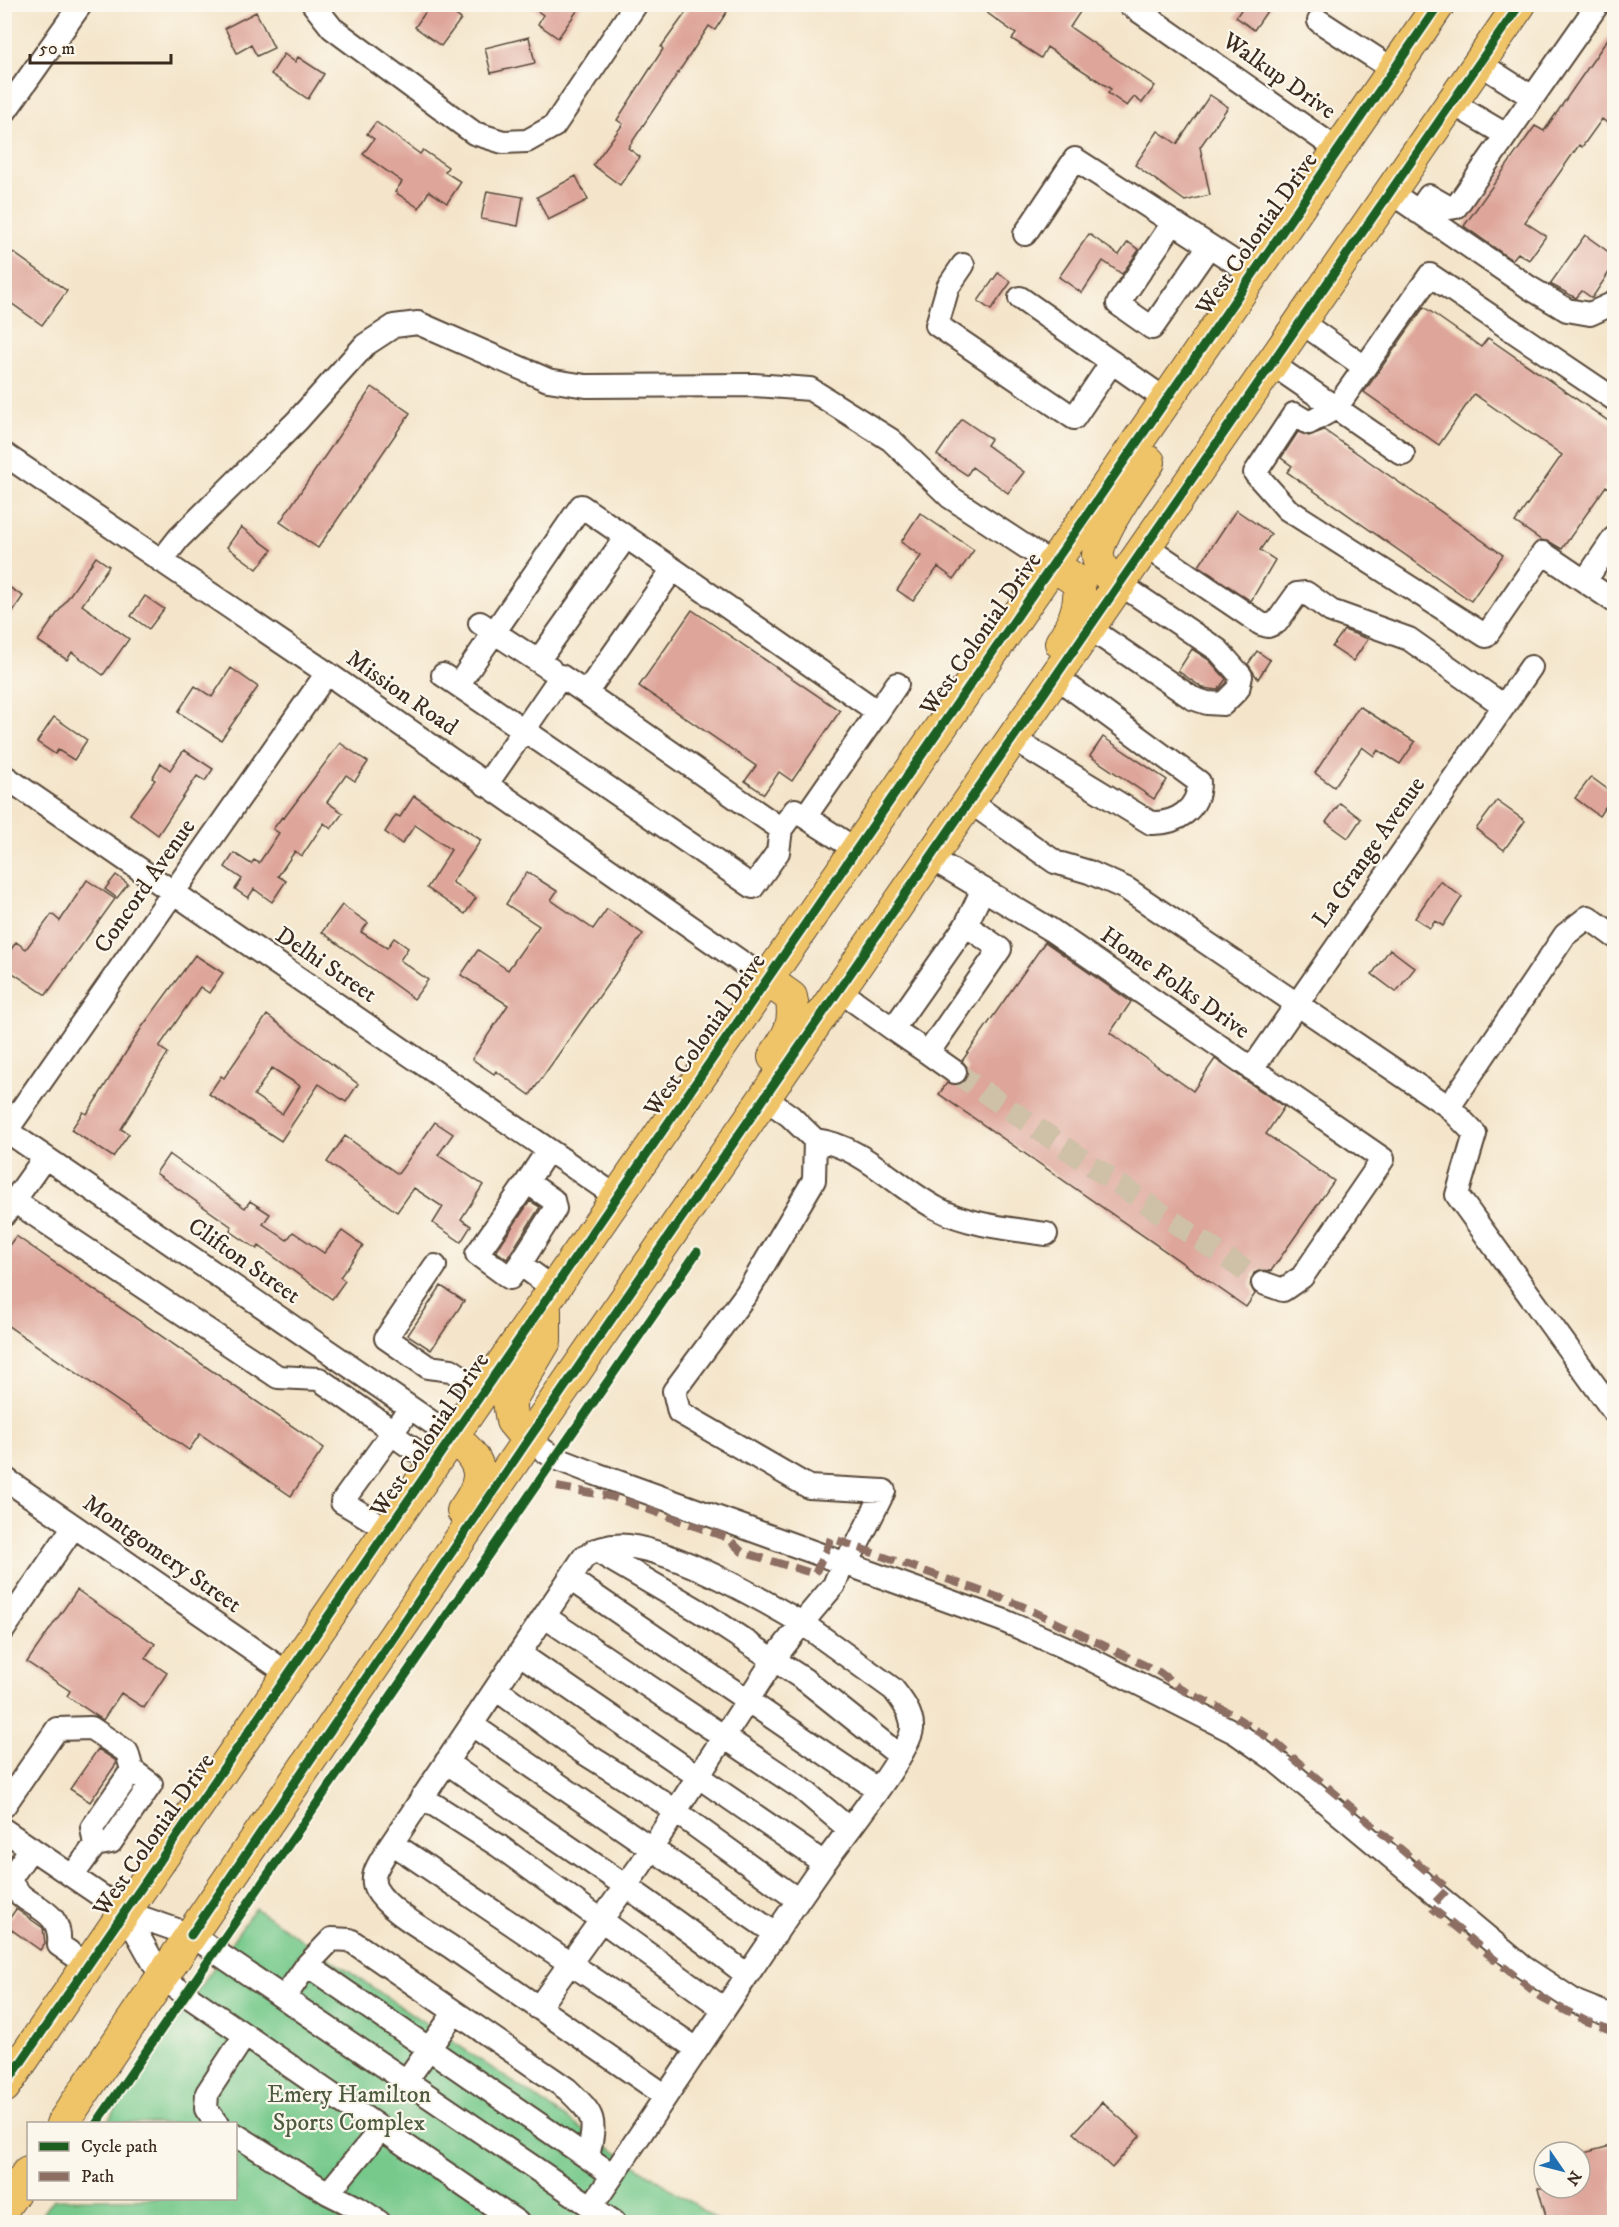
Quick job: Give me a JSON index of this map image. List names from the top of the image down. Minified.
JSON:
{"streets":{"highway":["West Colonial Drive"],"street":["Walkup Drive","Mission Road","La Grange Avenue","Concord Avenue","Delhi Street","Home Folks Drive","Clifton Street","Montgomery Street"]},"crossings":[["Walkup Drive","West Colonial Drive"],["West Colonial Drive","Mission Road"],["West Colonial Drive","Delhi Street"],["West Colonial Drive","Clifton Street"],["West Colonial Drive","Montgomery Street"],["Mission Road","Concord Avenue"],["La Grange Avenue","Home Folks Drive"],["Concord Avenue","Delhi Street"],["Concord Avenue","Clifton Street"]],"parks":["Emery Hamilton Sports Complex"],"legend":["Cycle path","Path"],"scale_bar":"50 m","north":"bottom right"}
